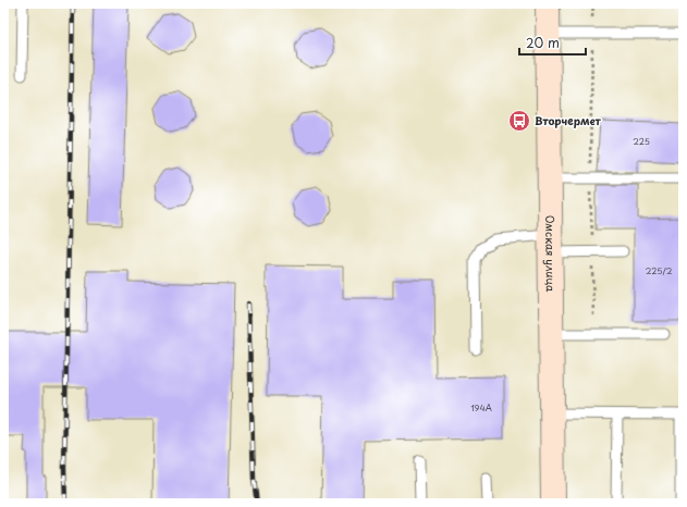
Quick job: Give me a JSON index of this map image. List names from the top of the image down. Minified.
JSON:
{"streets":{"street":["Омская улица"]},"places":{"bus stop":["Вторчермет"]},"house_numbers":["225","225/2","194А"],"scale_bar":"20 m"}
